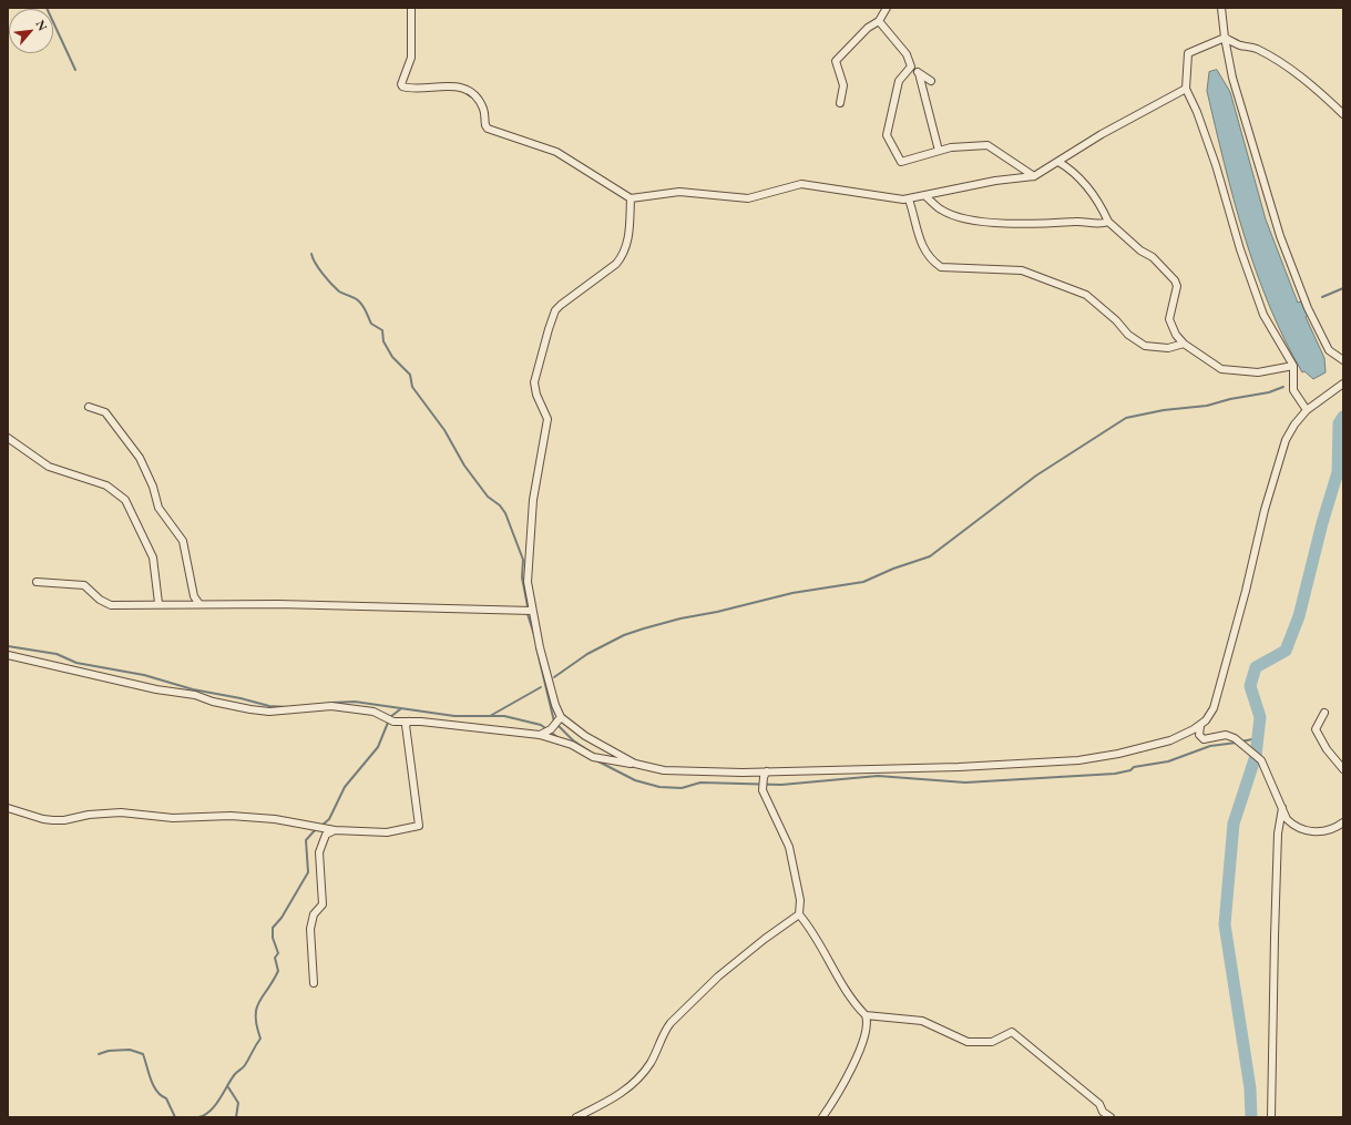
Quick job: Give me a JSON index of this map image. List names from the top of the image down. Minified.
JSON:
{"north":"top right"}
